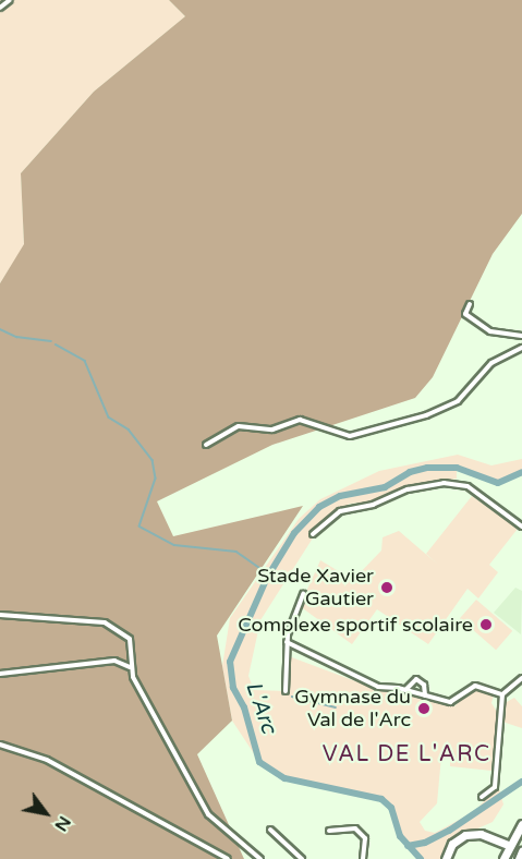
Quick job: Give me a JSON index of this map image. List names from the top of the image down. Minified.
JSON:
{"districts":["VAL DE L'ARC"],"water":["L'Arc"],"places":["Stade Xavier Gautier","Complexe sportif scolaire","Gymnase du Val de l'Arc"],"north":"bottom right"}
